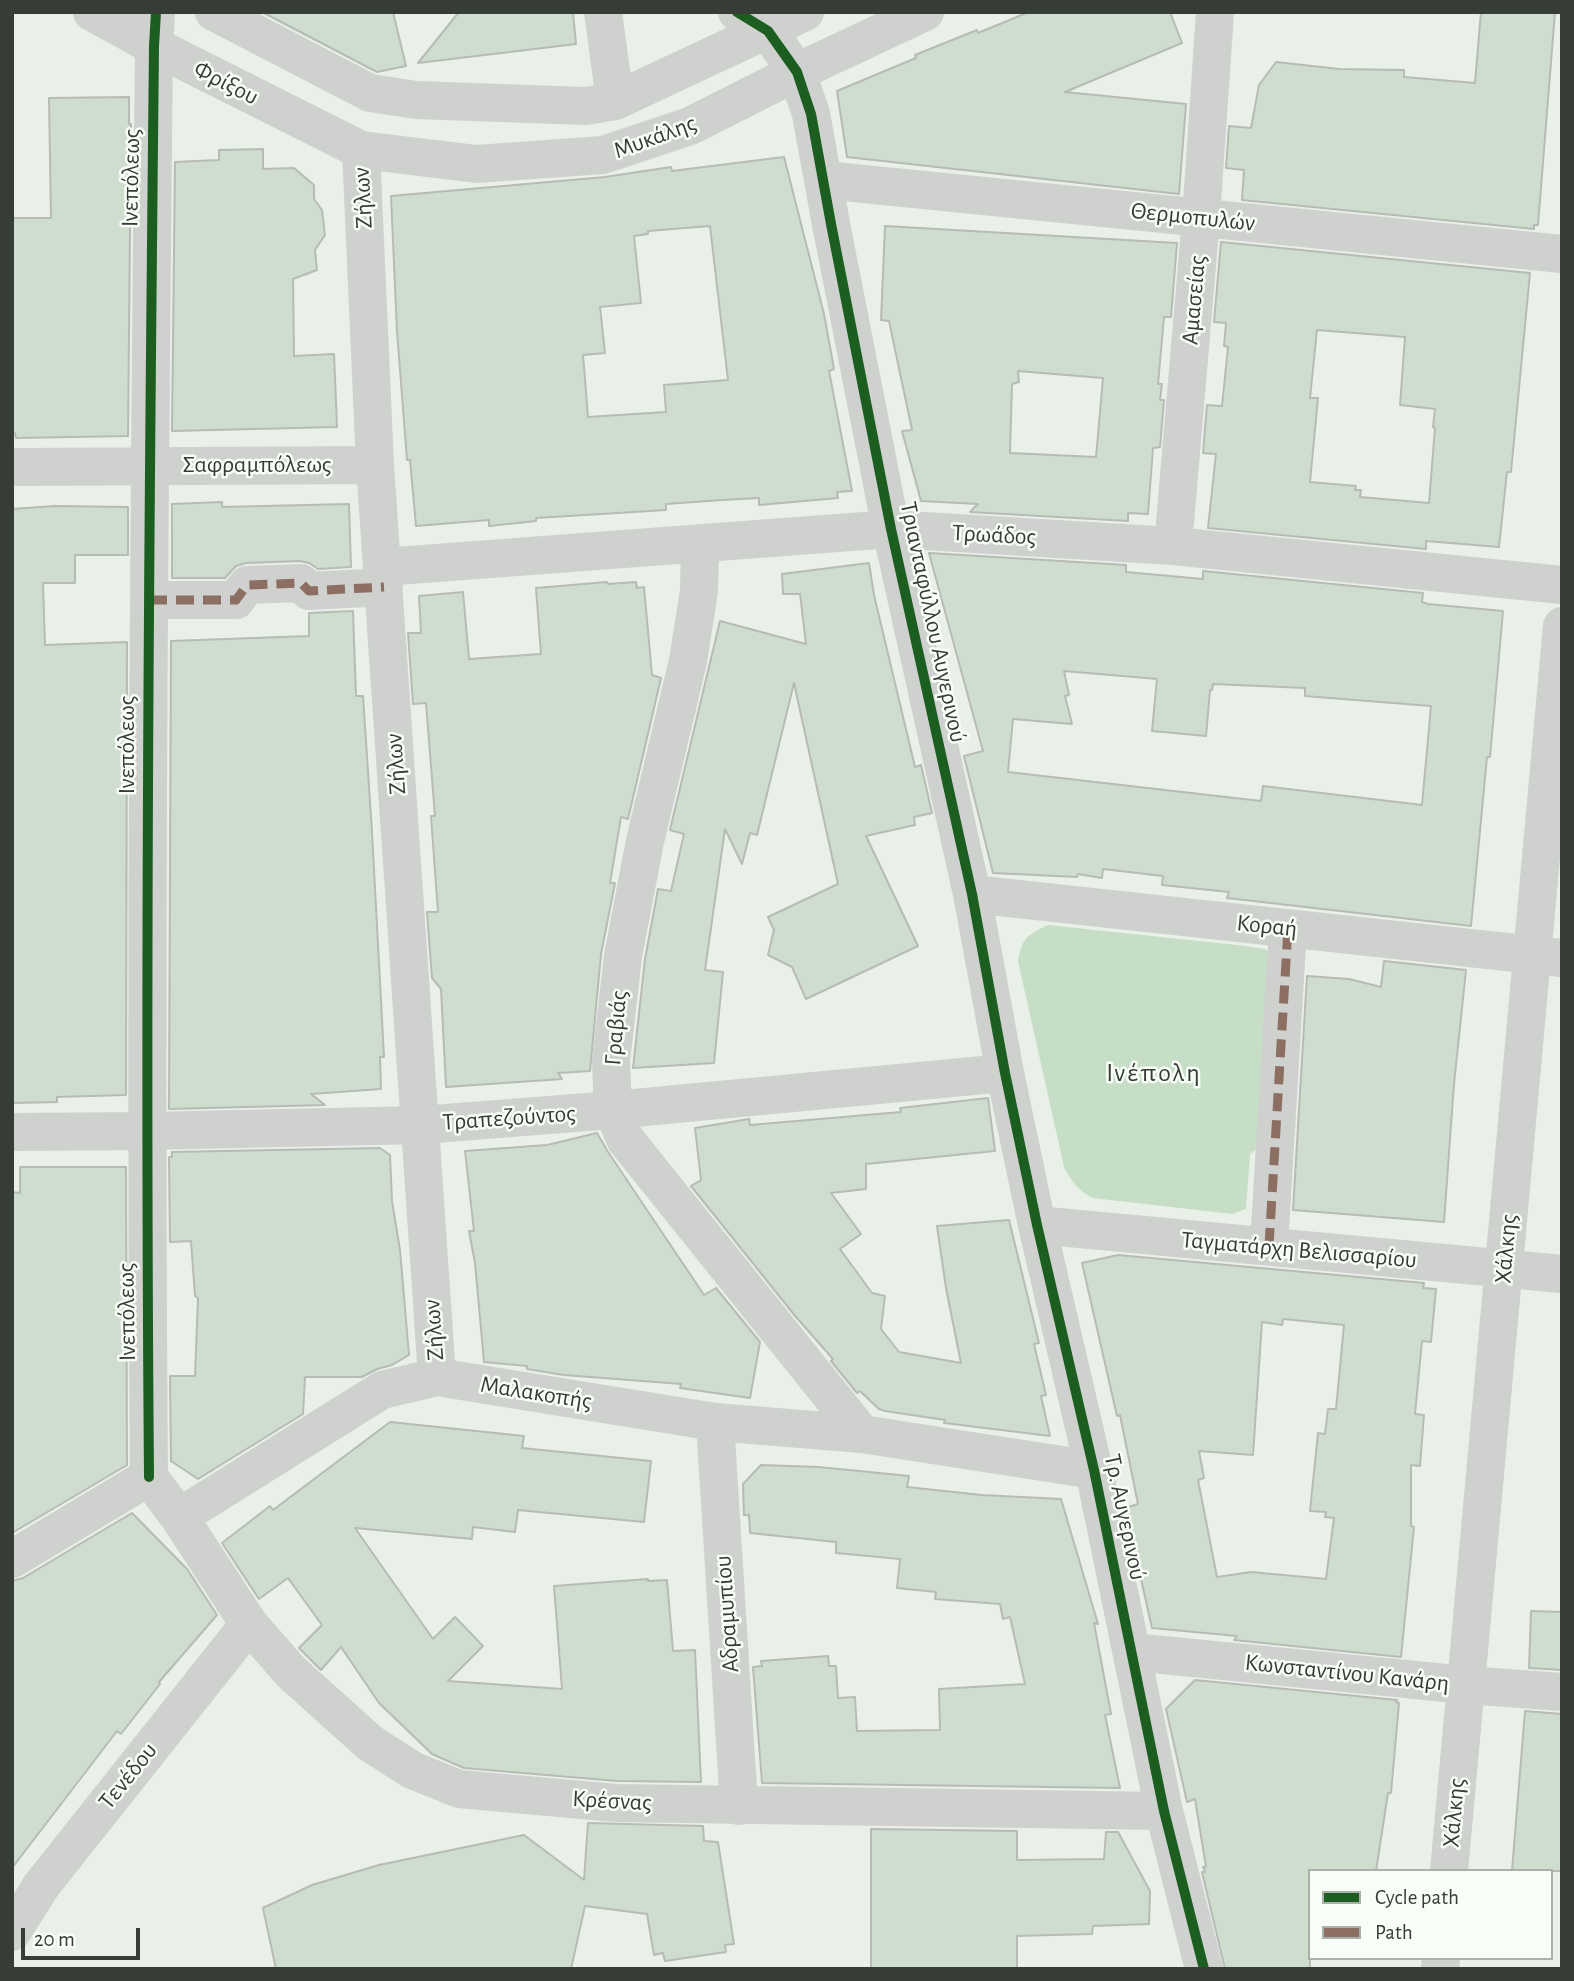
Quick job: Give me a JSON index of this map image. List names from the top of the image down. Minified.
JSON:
{"streets":{"street":["Φρίξου","Μυκάλης","Ινεπόλεως","Ζήλων","Θερμοπυλών","Αμασείας","Σαφραμπόλεως","Τρωάδος","Τριανταφύλλου Αυγερινού","Κοραή","Γραβιάς","Τραπεζούντος","Χάλκης","Ταγματάρχη Βελισσαρίου","Μαλακοπής","Τρ. Αυγερινού","Αδραμυπίου","Κωνσταντίνου Κανάρη","Τενέδου","Κρέσνας"]},"crossings":[["Φρίξου","Μυκάλης"],["Φρίξου","Ινεπόλεως"],["Φρίξου","Ζήλων"],["Μυκάλης","Ζήλων"],["Ινεπόλεως","Σαφραμπόλεως"],["Ινεπόλεως","Τρωάδος"],["Ινεπόλεως","Τραπεζούντος"],["Ζήλων","Σαφραμπόλεως"],["Ζήλων","Τρωάδος"],["Ζήλων","Τραπεζούντος"],["Ζήλων","Μαλακοπής"],["Θερμοπυλών","Αμασείας"],["Θερμοπυλών","Τριανταφύλλου Αυγερινού"],["Αμασείας","Τρωάδος"],["Τρωάδος","Τριανταφύλλου Αυγερινού"],["Τρωάδος","Γραβιάς"],["Τριανταφύλλου Αυγερινού","Κοραή"],["Τριανταφύλλου Αυγερινού","Τραπεζούντος"],["Τριανταφύλλου Αυγερινού","Τρ. Αυγερινού"],["Κοραή","Χάλκης"],["Γραβιάς","Τραπεζούντος"],["Γραβιάς","Μαλακοπής"],["Τραπεζούντος","Τρ. Αυγερινού"],["Χάλκης","Ταγματάρχη Βελισσαρίου"],["Χάλκης","Κωνσταντίνου Κανάρη"],["Ταγματάρχη Βελισσαρίου","Τρ. Αυγερινού"],["Μαλακοπής","Τρ. Αυγερινού"],["Μαλακοπής","Αδραμυπίου"],["Μαλακοπής","Κρέσνας"],["Τρ. Αυγερινού","Κωνσταντίνου Κανάρη"],["Τρ. Αυγερινού","Κρέσνας"],["Αδραμυπίου","Κρέσνας"],["Τενέδου","Κρέσνας"]],"districts":["Ινέπολη"],"legend":["Cycle path","Path"],"scale_bar":"20 m"}
